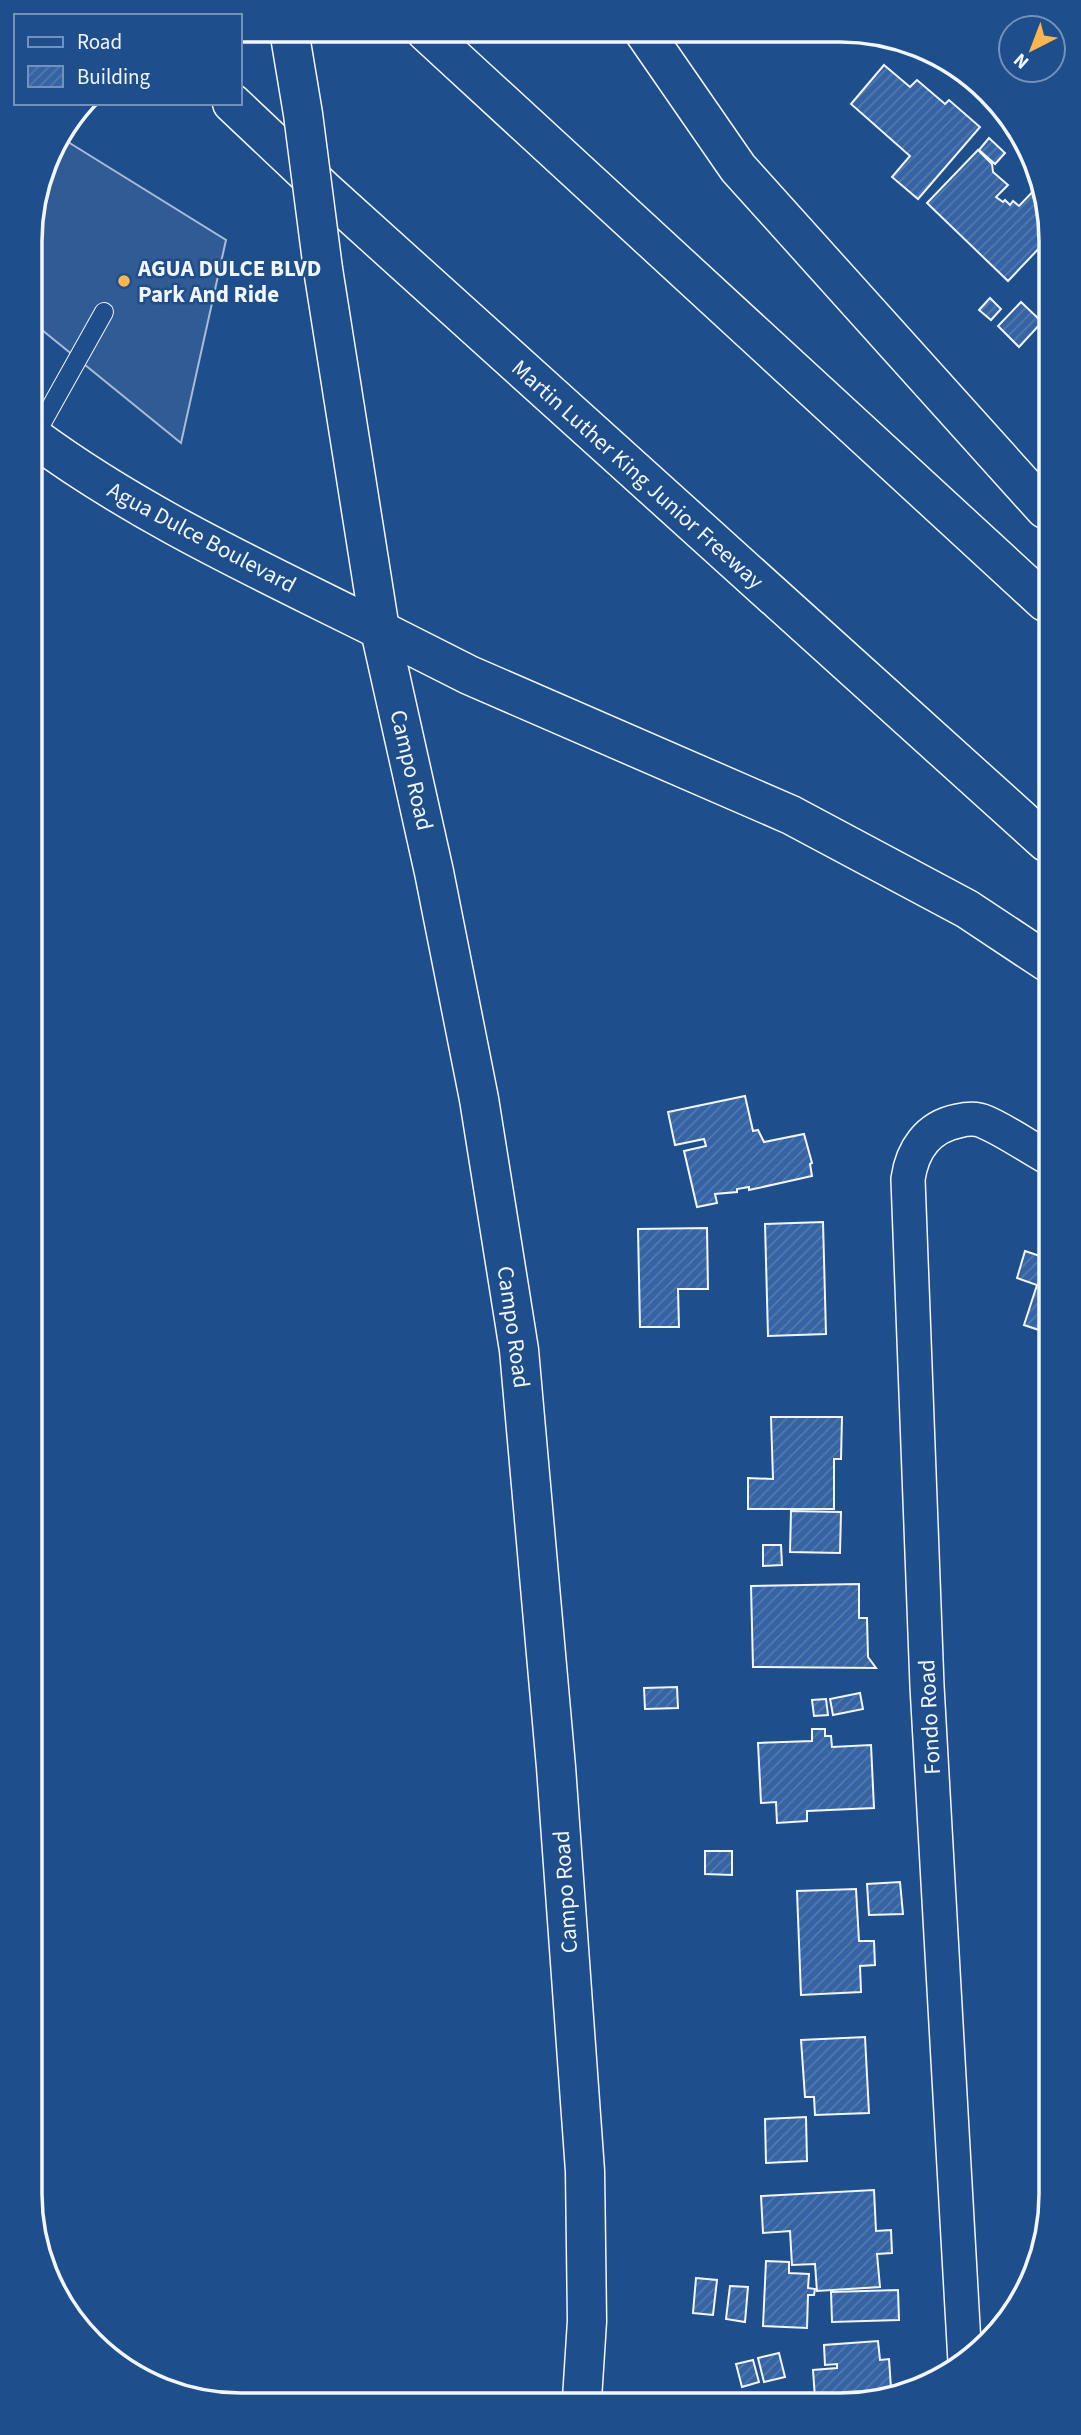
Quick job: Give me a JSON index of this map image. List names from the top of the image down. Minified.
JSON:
{"streets":{"main road":["Martin Luther King Junior Freeway","Agua Dulce Boulevard","Campo Road"],"street":["Fondo Road"]},"crossings":[["Agua Dulce Boulevard","Campo Road"]],"places":["AGUA DULCE BLVD Park And Ride"],"legend":["Road","Building"],"north":"bottom left"}
